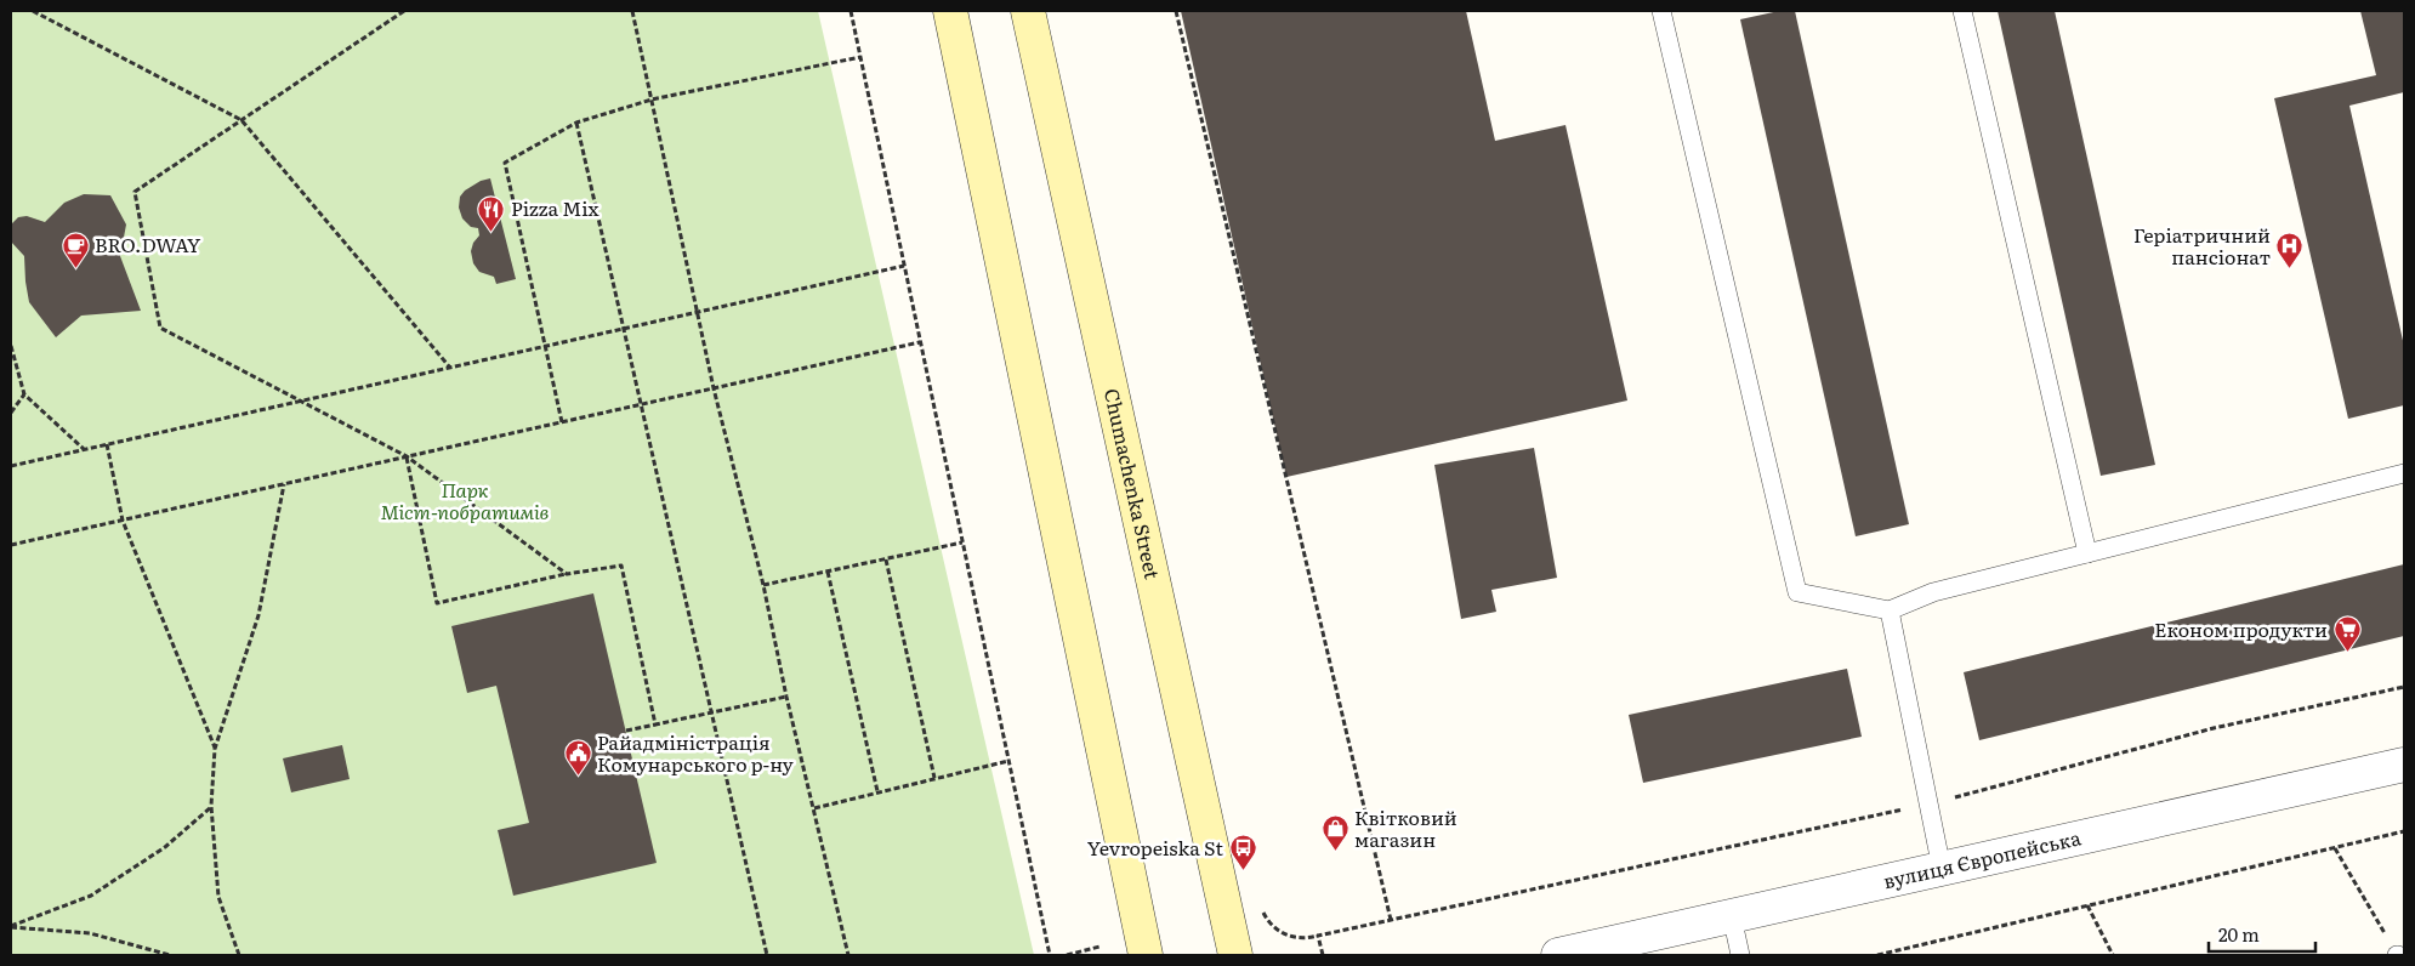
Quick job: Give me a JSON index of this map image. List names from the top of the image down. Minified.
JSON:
{"streets":{"street":["Chumachenka Street","вулиця Європейська"]},"parks":["Парк Міст-побратимів"],"places":{"restaurant":["Pizza Mix"],"cafe":["BRO.DWAY"],"hospital":["Геріатричний пансіонат"],"supermarket":["Економ продукти"],"public building":["Райадміністрація Комунарського р-ну"],"shop":["Квітковий магазин"],"bus stop":["Yevropeiska St"]},"scale_bar":"20 m"}
